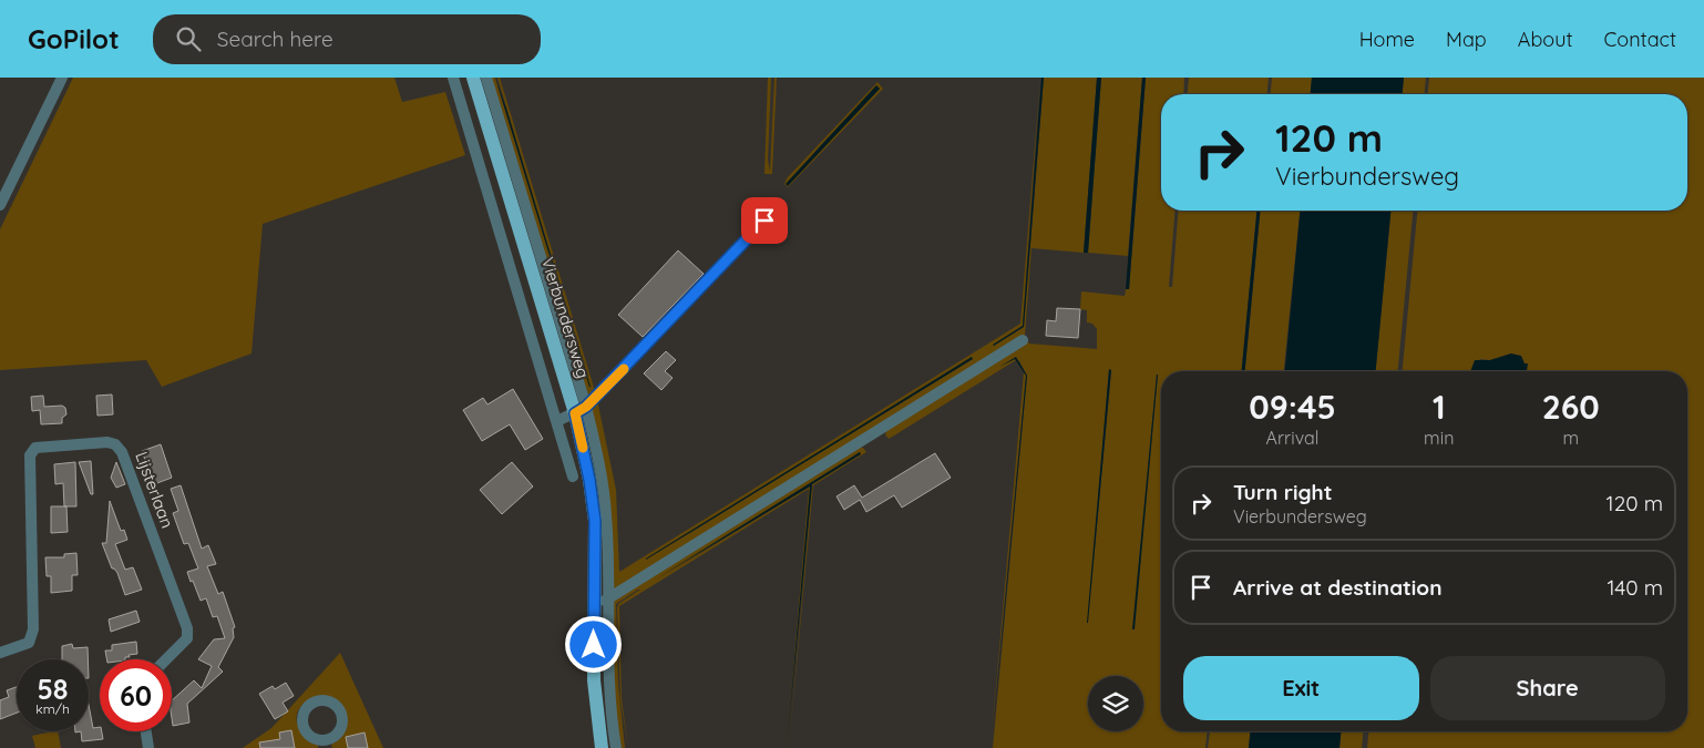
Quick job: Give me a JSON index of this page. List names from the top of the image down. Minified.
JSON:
{"streets":{"main road":["Vierbundersweg"],"street":["Lijsterlaan"]},"page":{"header":"GoPilot","search":"Search here","nav":["Home","Map","About","Contact"],"turn":["120 m","Vierbundersweg"],"eta":["09:45","Arrival","1","min","260","m"],"list":[{"name":"Turn right","note":"Vierbundersweg","value":"120 m"},{"name":"Arrive at destination","value":"140 m"}],"buttons":["Exit","Share"],"speed":"58 km/h","limit":"60"}}
